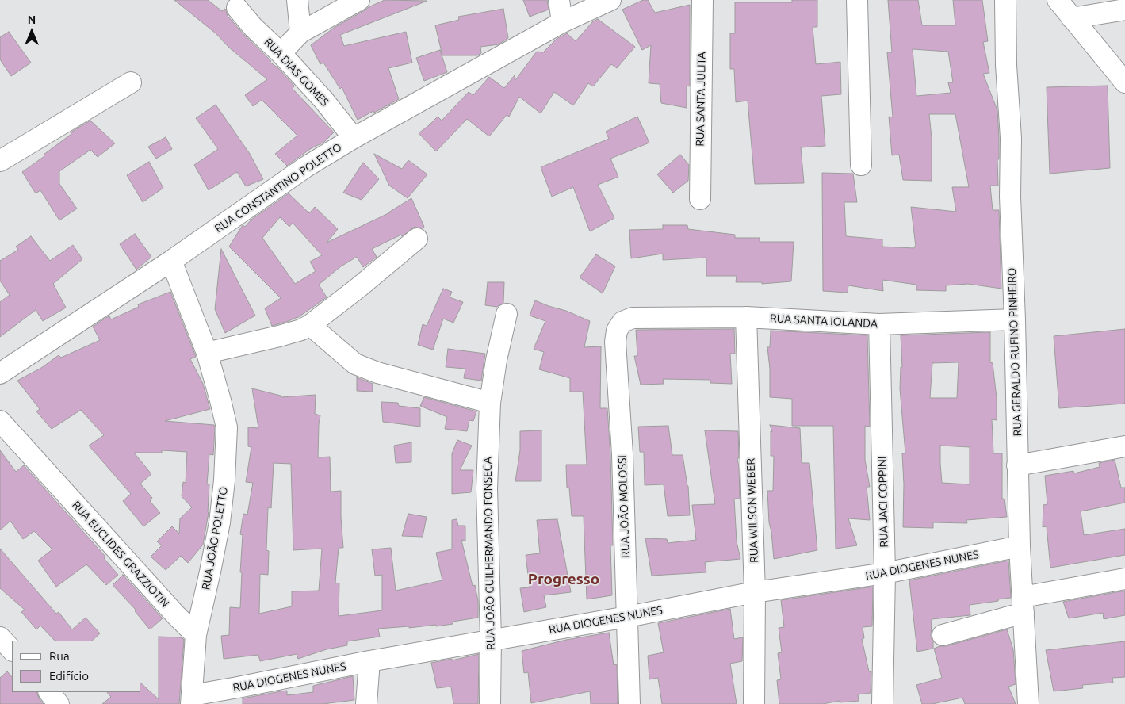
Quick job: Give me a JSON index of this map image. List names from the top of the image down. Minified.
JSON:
{"streets":{"street":["RUA DIAS GOMES","RUA SANTA JULITA","RUA CONSTANTINO POLETTO","RUA SANTA IOLANDA","RUA GERALDO RUFINO PINHEIRO","RUA JACI COPPINI","RUA JOÃO MOLOSSI","RUA WILSON WEBER","RUA JOÃO POLETTO","RUA JOÃO GUILHERMANDO FONSECA","RUA EUCLIDES GRAZZIOTIN","RUA DIOGENES NUNES"]},"crossings":[["RUA DIAS GOMES","RUA CONSTANTINO POLETTO"],["RUA CONSTANTINO POLETTO","RUA JOÃO POLETTO"],["RUA SANTA IOLANDA","RUA GERALDO RUFINO PINHEIRO"],["RUA SANTA IOLANDA","RUA JACI COPPINI"],["RUA SANTA IOLANDA","RUA JOÃO MOLOSSI"],["RUA SANTA IOLANDA","RUA WILSON WEBER"],["RUA GERALDO RUFINO PINHEIRO","RUA DIOGENES NUNES"],["RUA JACI COPPINI","RUA DIOGENES NUNES"],["RUA JOÃO MOLOSSI","RUA DIOGENES NUNES"],["RUA WILSON WEBER","RUA DIOGENES NUNES"],["RUA JOÃO POLETTO","RUA EUCLIDES GRAZZIOTIN"],["RUA JOÃO GUILHERMANDO FONSECA","RUA DIOGENES NUNES"]],"districts":["Progresso"],"legend":["Rua","Edifício"],"north":"top"}
